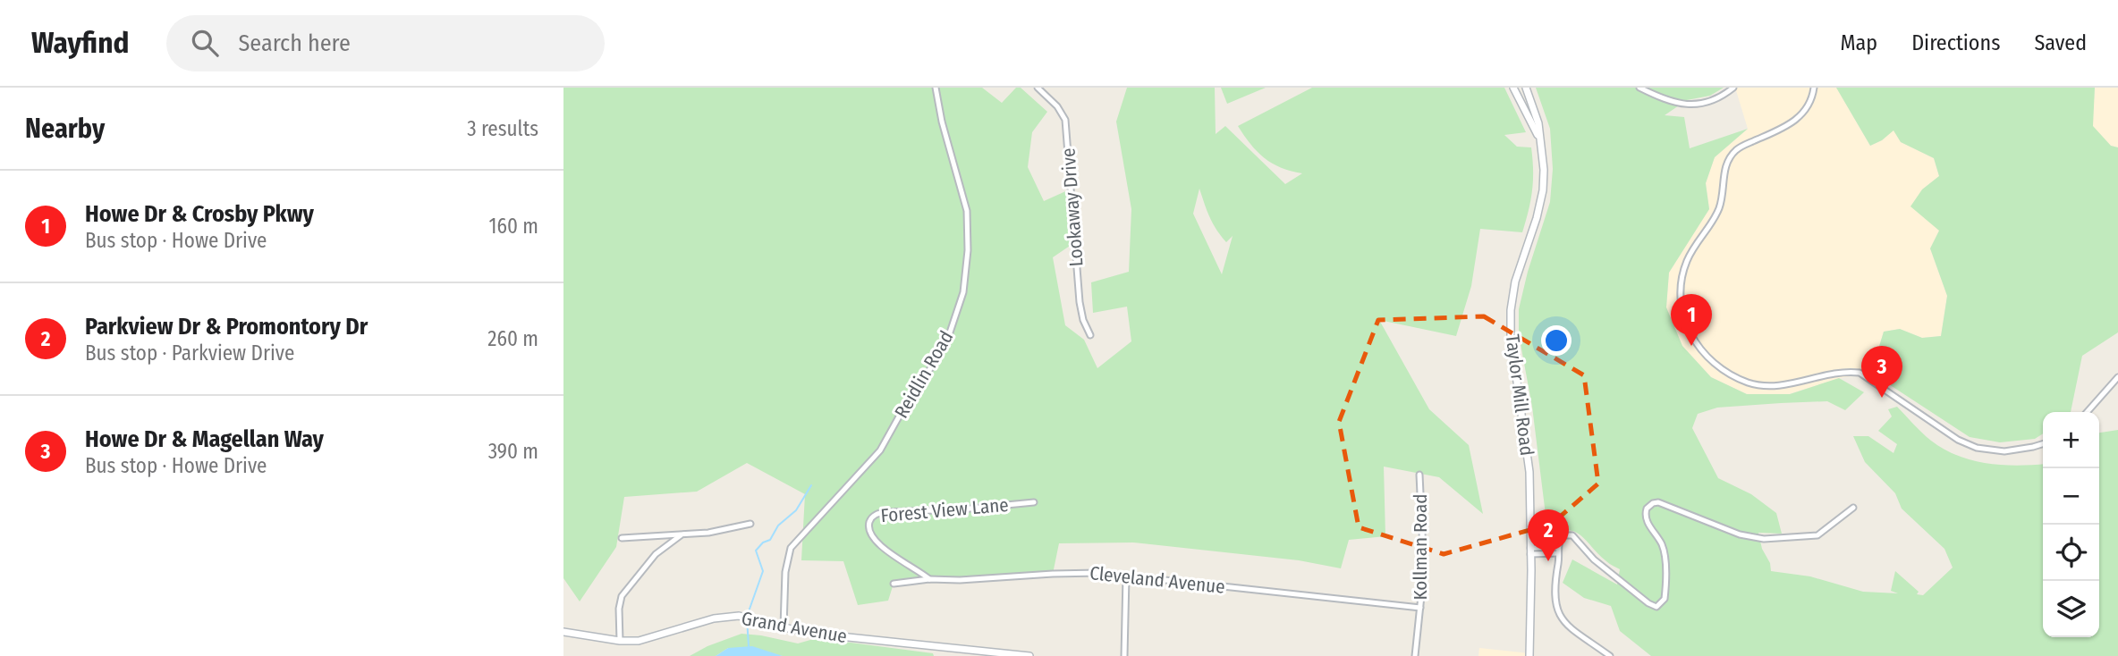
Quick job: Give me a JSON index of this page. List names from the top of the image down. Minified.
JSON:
{"streets":{"main road":["Taylor Mill Road","Grand Avenue"],"street":["Lookaway Drive","Reidlin Road","Forest View Lane","Kollman Road","Cleveland Avenue"]},"crossings":[["Reidlin Road","Grand Avenue"],["Forest View Lane","Cleveland Avenue"],["Kollman Road","Cleveland Avenue"]],"page":{"header":"Wayfind","search":"Search here","nav":["Map","Directions","Saved"],"heading":["Nearby","3 results"],"list":[{"mark":"1","name":"Howe Dr & Crosby Pkwy","note":"Bus stop · Howe Drive","value":"160 m"},{"mark":"2","name":"Parkview Dr & Promontory Dr","note":"Bus stop · Parkview Drive","value":"260 m"},{"mark":"3","name":"Howe Dr & Magellan Way","note":"Bus stop · Howe Drive","value":"390 m"}],"pins":["1","3","2"],"map_buttons":["+","−"]}}
